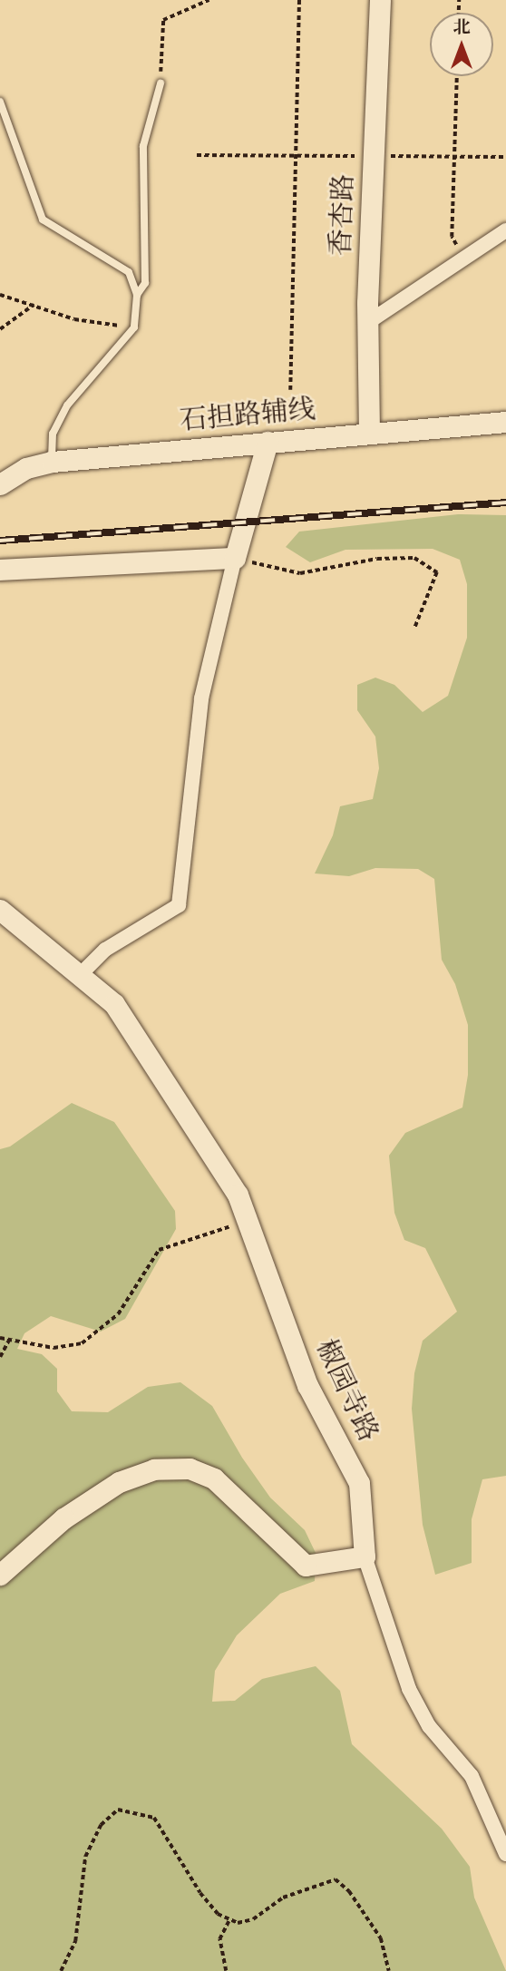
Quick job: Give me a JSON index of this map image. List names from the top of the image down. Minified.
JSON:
{"streets":{"street":["香杏路","石担路辅线","椒园寺路"]},"crossings":[["香杏路","石担路辅线"]],"north":"top"}
